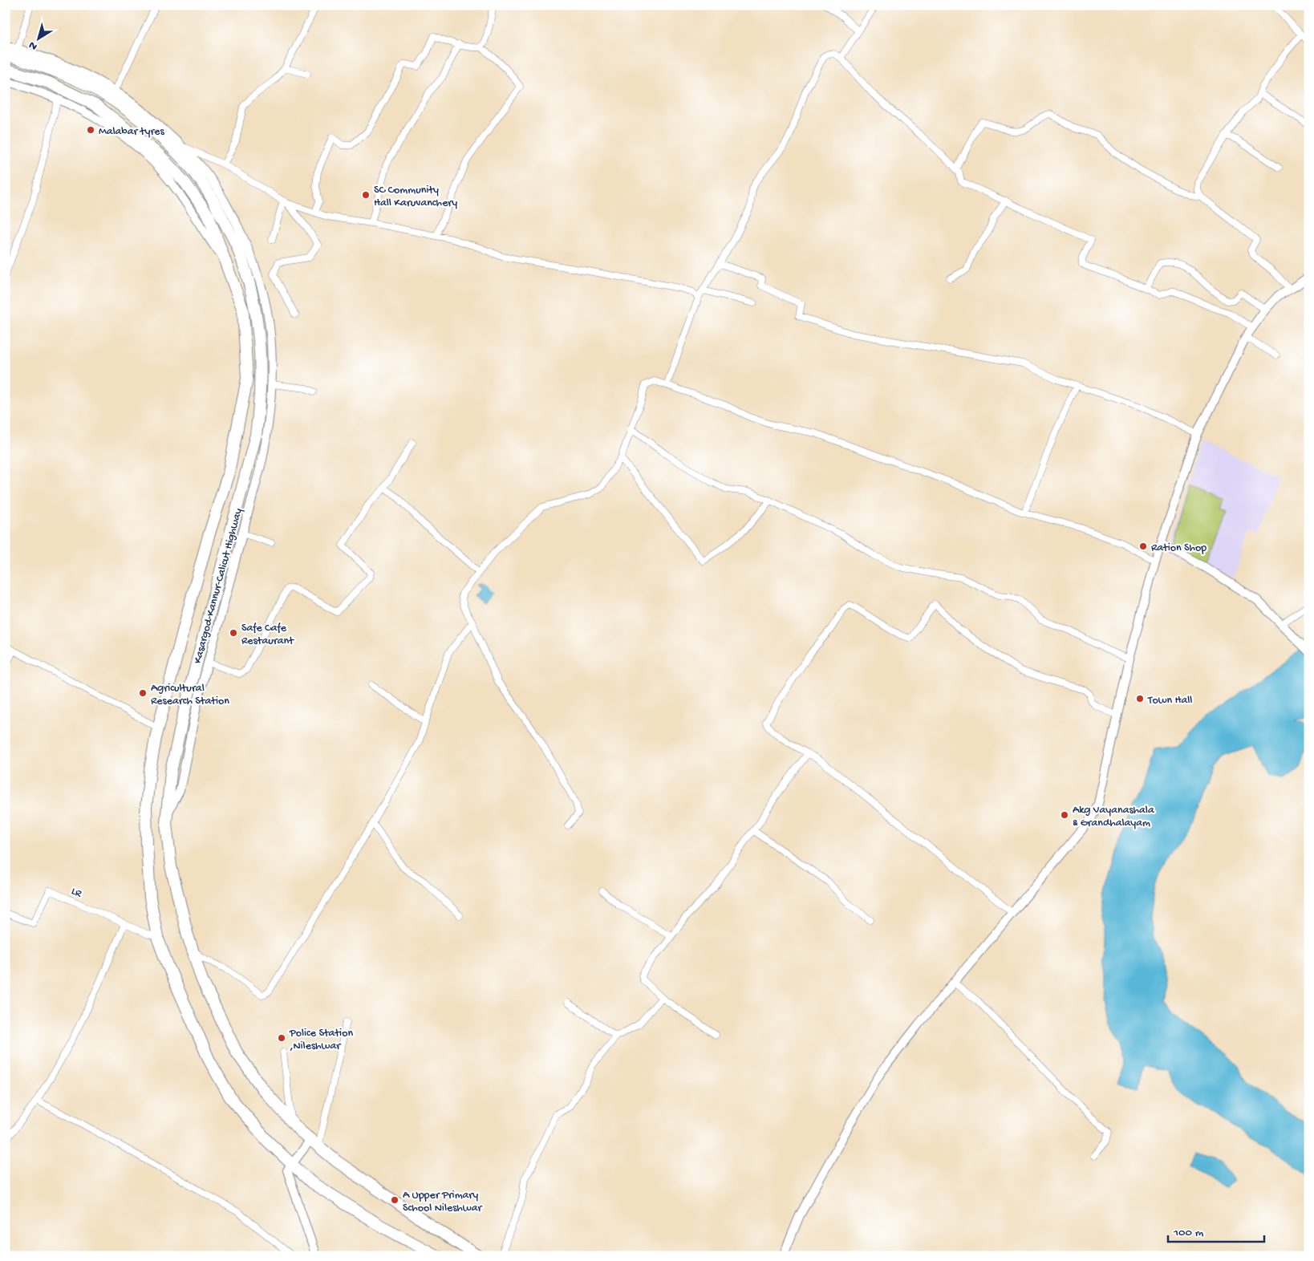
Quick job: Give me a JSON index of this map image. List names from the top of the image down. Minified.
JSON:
{"streets":{"highway":["Kasargod-Kannur-Calicut Highway"],"street":["LR"]},"crossings":[["Kasargod-Kannur-Calicut Highway","LR"]],"places":["Malabar tyres","SC Community Hall Karuvanchery","Ration Shop","Safe Cafe Restaurant","Agricultural Research Station","Town Hall","Akg Vayanashala & Grandhalayam","Police Station ,Nileshwar","A Upper Primary School Nileshwar"],"scale_bar":"100 m","north":"bottom left"}
